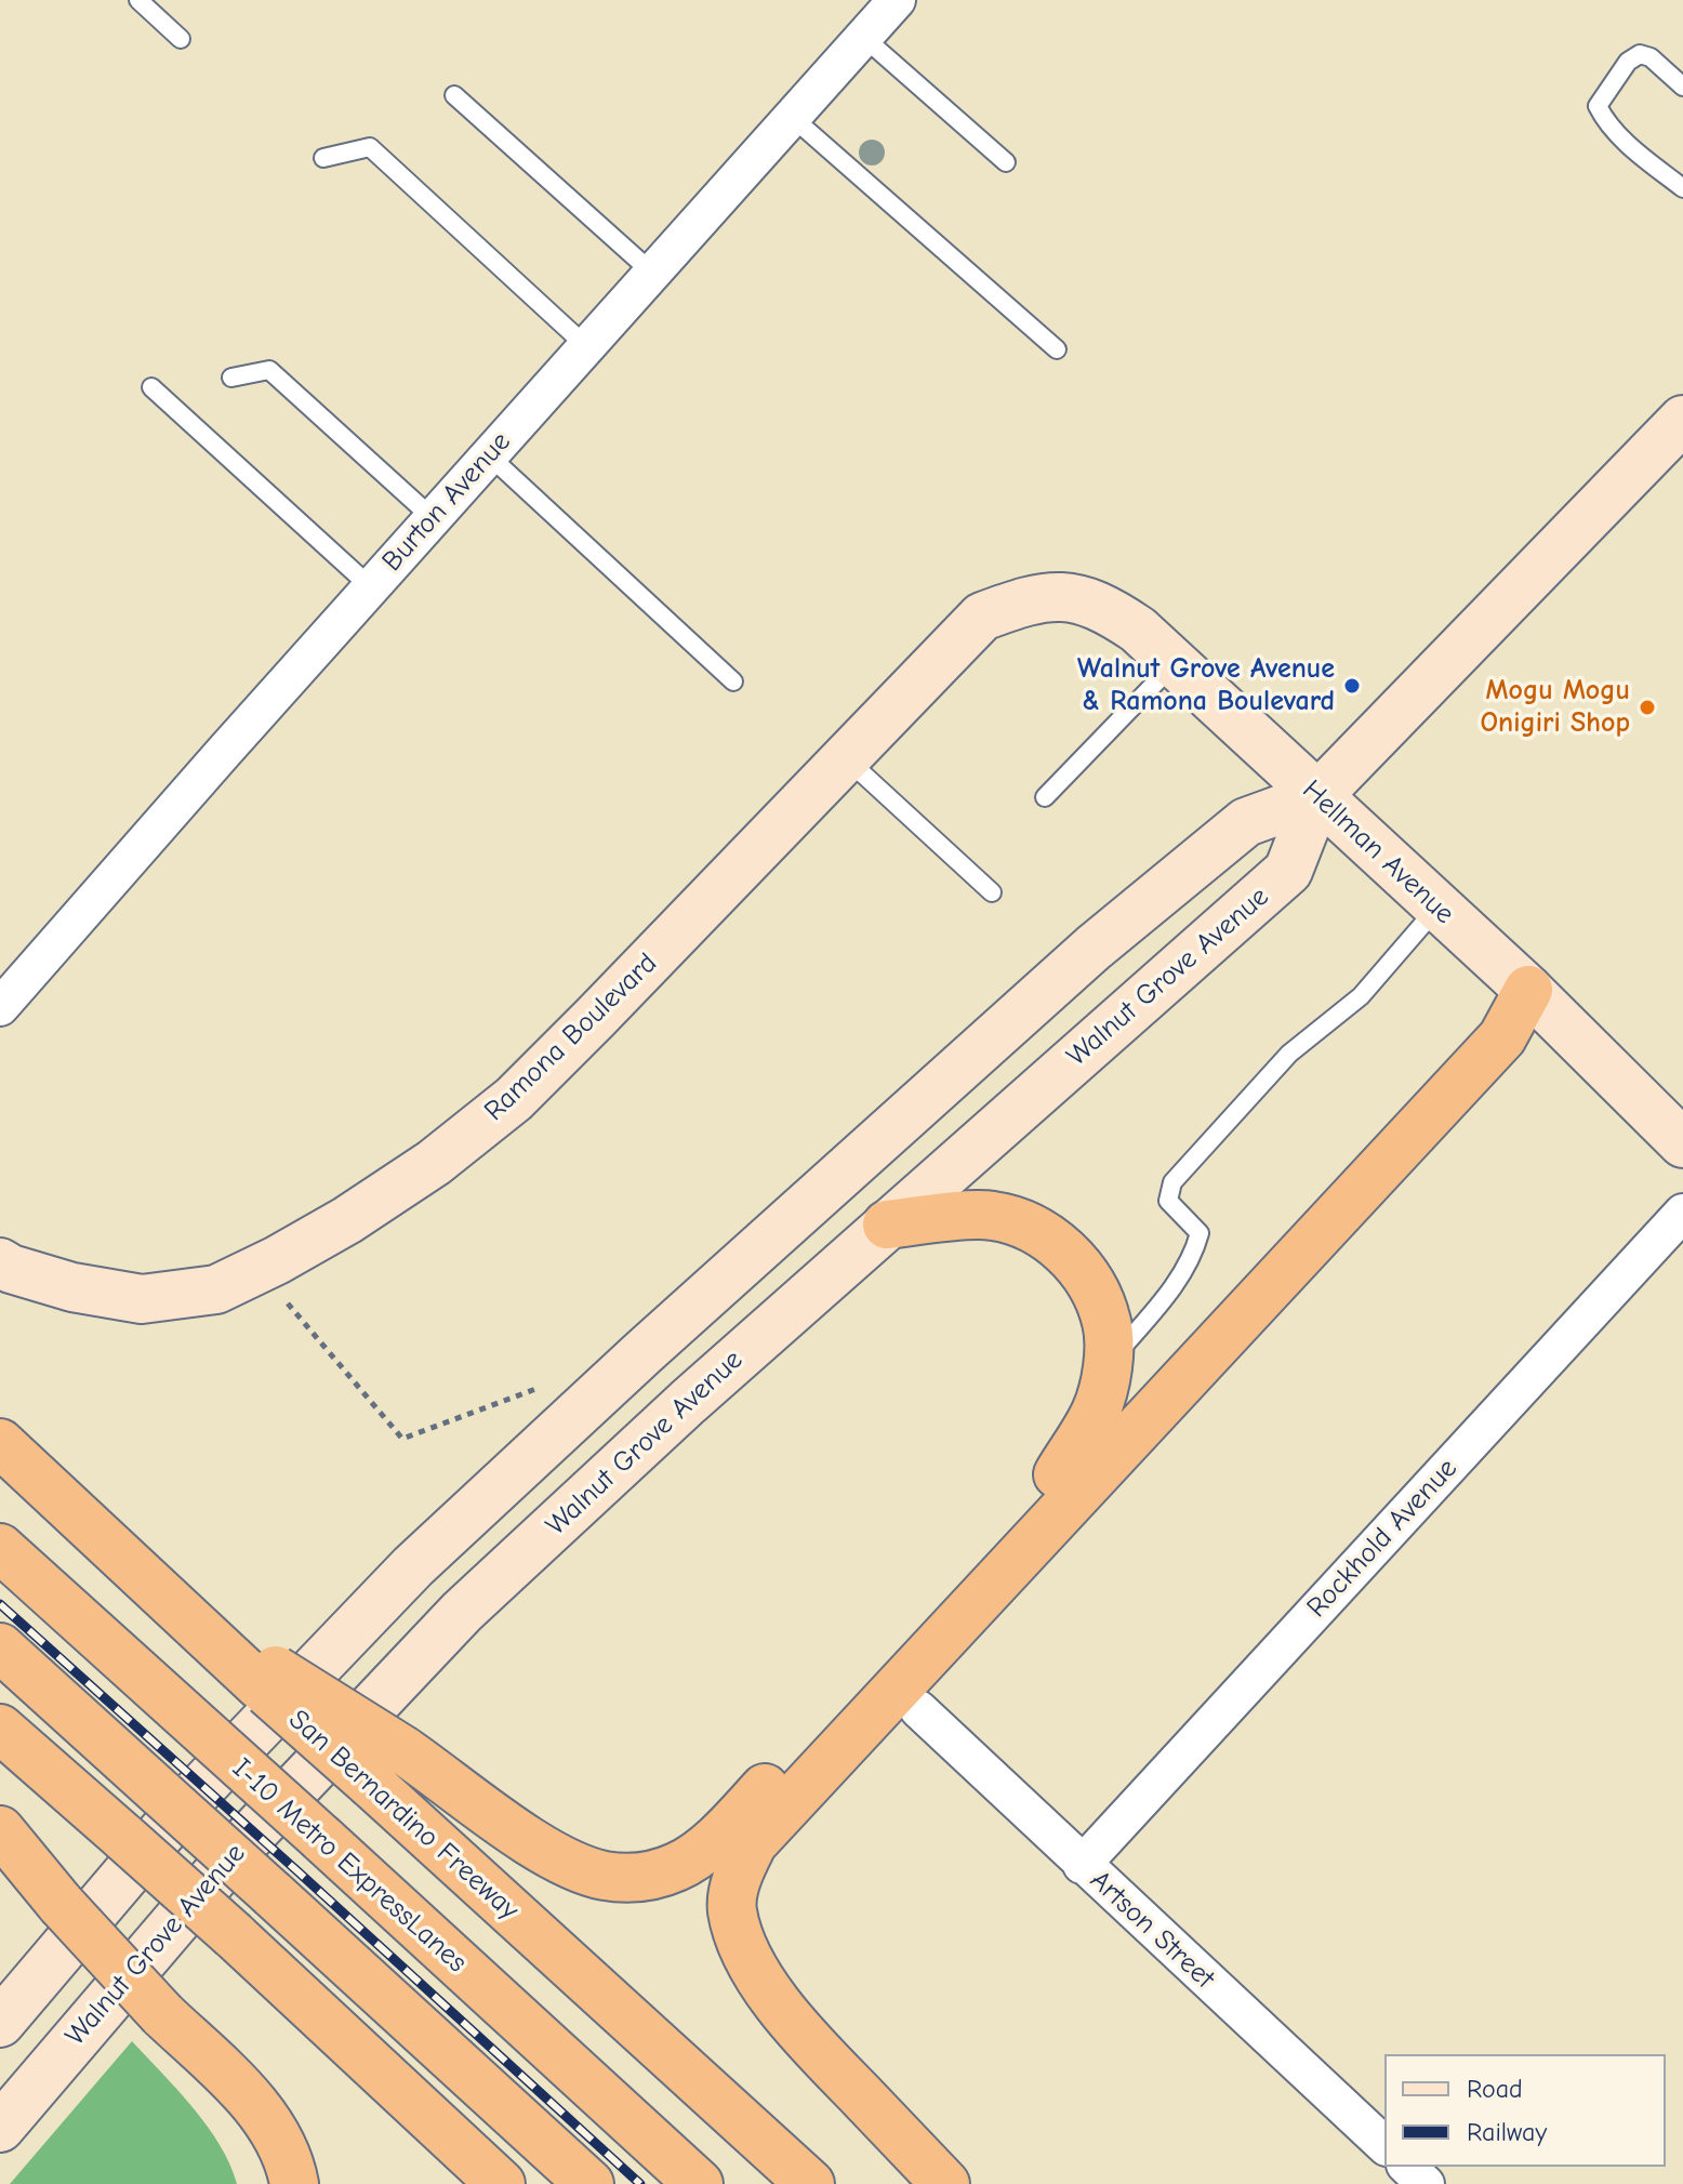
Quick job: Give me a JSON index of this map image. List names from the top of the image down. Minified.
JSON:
{"streets":{"highway":["San Bernardino Freeway","I-10 Metro ExpressLanes"],"main road":["Hellman Avenue","Walnut Grove Avenue","Ramona Boulevard"],"street":["Burton Avenue","Rockhold Avenue","Artson Street"]},"crossings":[["Hellman Avenue","Walnut Grove Avenue"],["Hellman Avenue","Ramona Boulevard"],["Rockhold Avenue","Artson Street"]],"places":["Walnut Grove Avenue & Ramona Boulevard","Mogu Mogu Onigiri Shop"],"legend":["Road","Railway"]}
